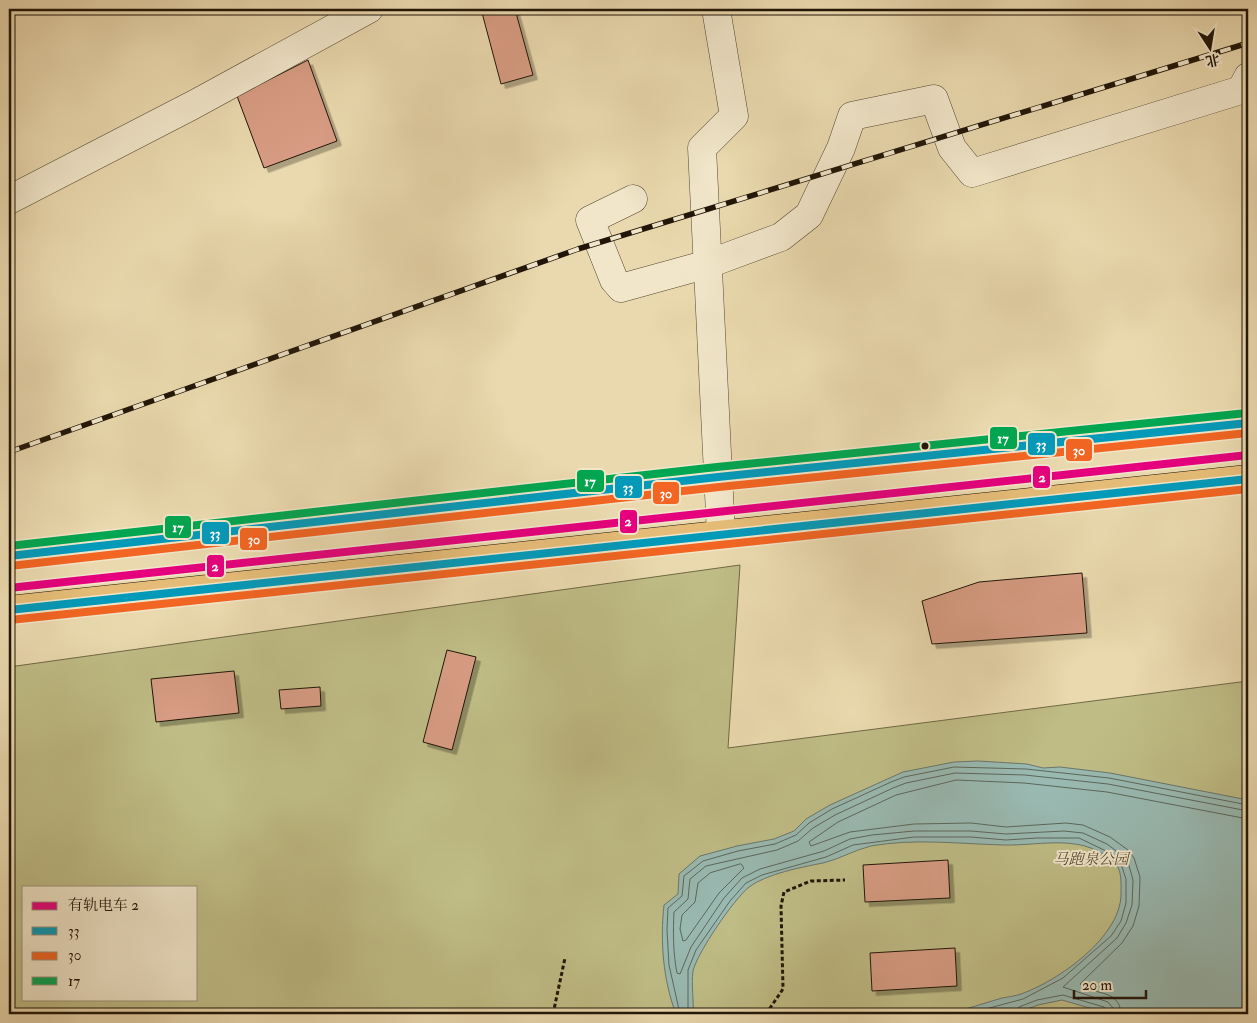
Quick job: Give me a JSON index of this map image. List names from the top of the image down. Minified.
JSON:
{"parks":["马跑泉公园"],"lines":["transit line 17","transit line 33","transit line 30","tram line 2"],"legend":["有轨电车 2","33","30","17"],"scale_bar":"20 m","north":"bottom"}
